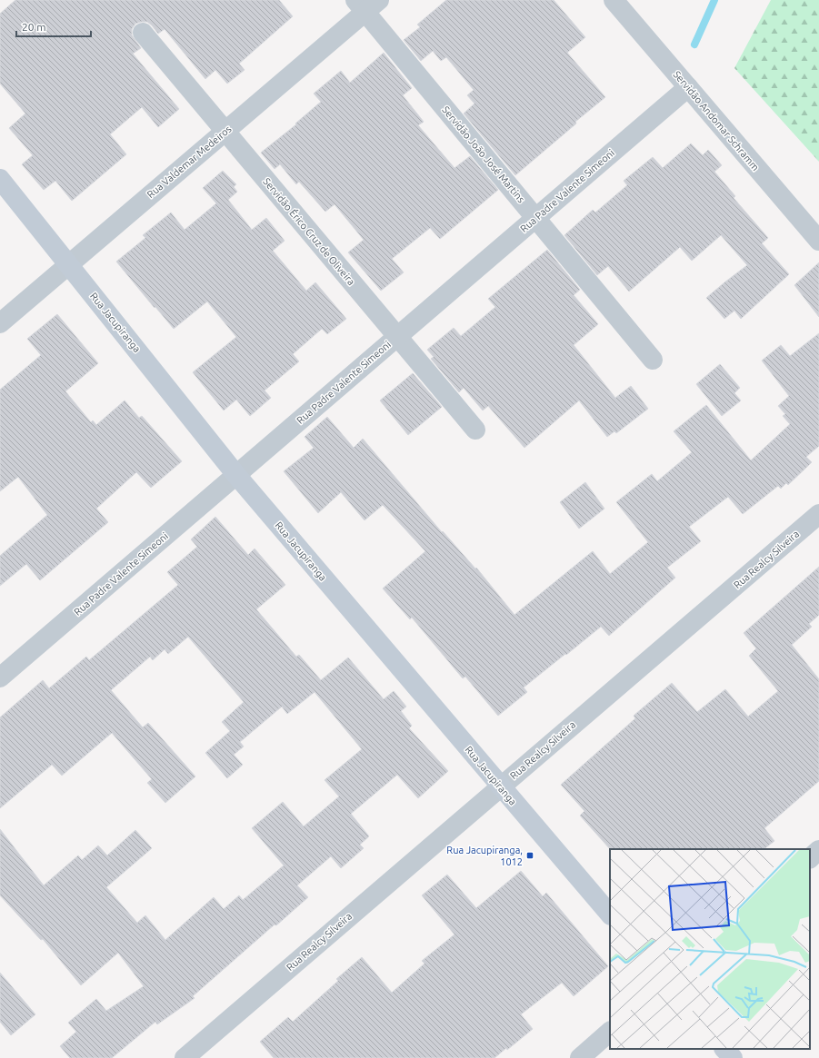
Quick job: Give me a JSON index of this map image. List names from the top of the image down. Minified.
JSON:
{"streets":{"street":["Servidão Andomar Schramm","Servidão João José Martins","Rua Valdemar Medeiros","Rua Padre Valente Simeoni","Servidão Érico Cruz de Oliveira","Rua Jacupiranga","Rua Realcy Silveira"]},"crossings":[["Servidão Andomar Schramm","Rua Padre Valente Simeoni"],["Servidão João José Martins","Rua Valdemar Medeiros"],["Servidão João José Martins","Rua Padre Valente Simeoni"],["Rua Valdemar Medeiros","Servidão Érico Cruz de Oliveira"],["Rua Valdemar Medeiros","Rua Jacupiranga"],["Rua Padre Valente Simeoni","Servidão Érico Cruz de Oliveira"],["Rua Padre Valente Simeoni","Rua Jacupiranga"],["Rua Jacupiranga","Rua Realcy Silveira"]],"places":{"transit":["Rua Jacupiranga, 1012"]},"scale_bar":"20 m"}
